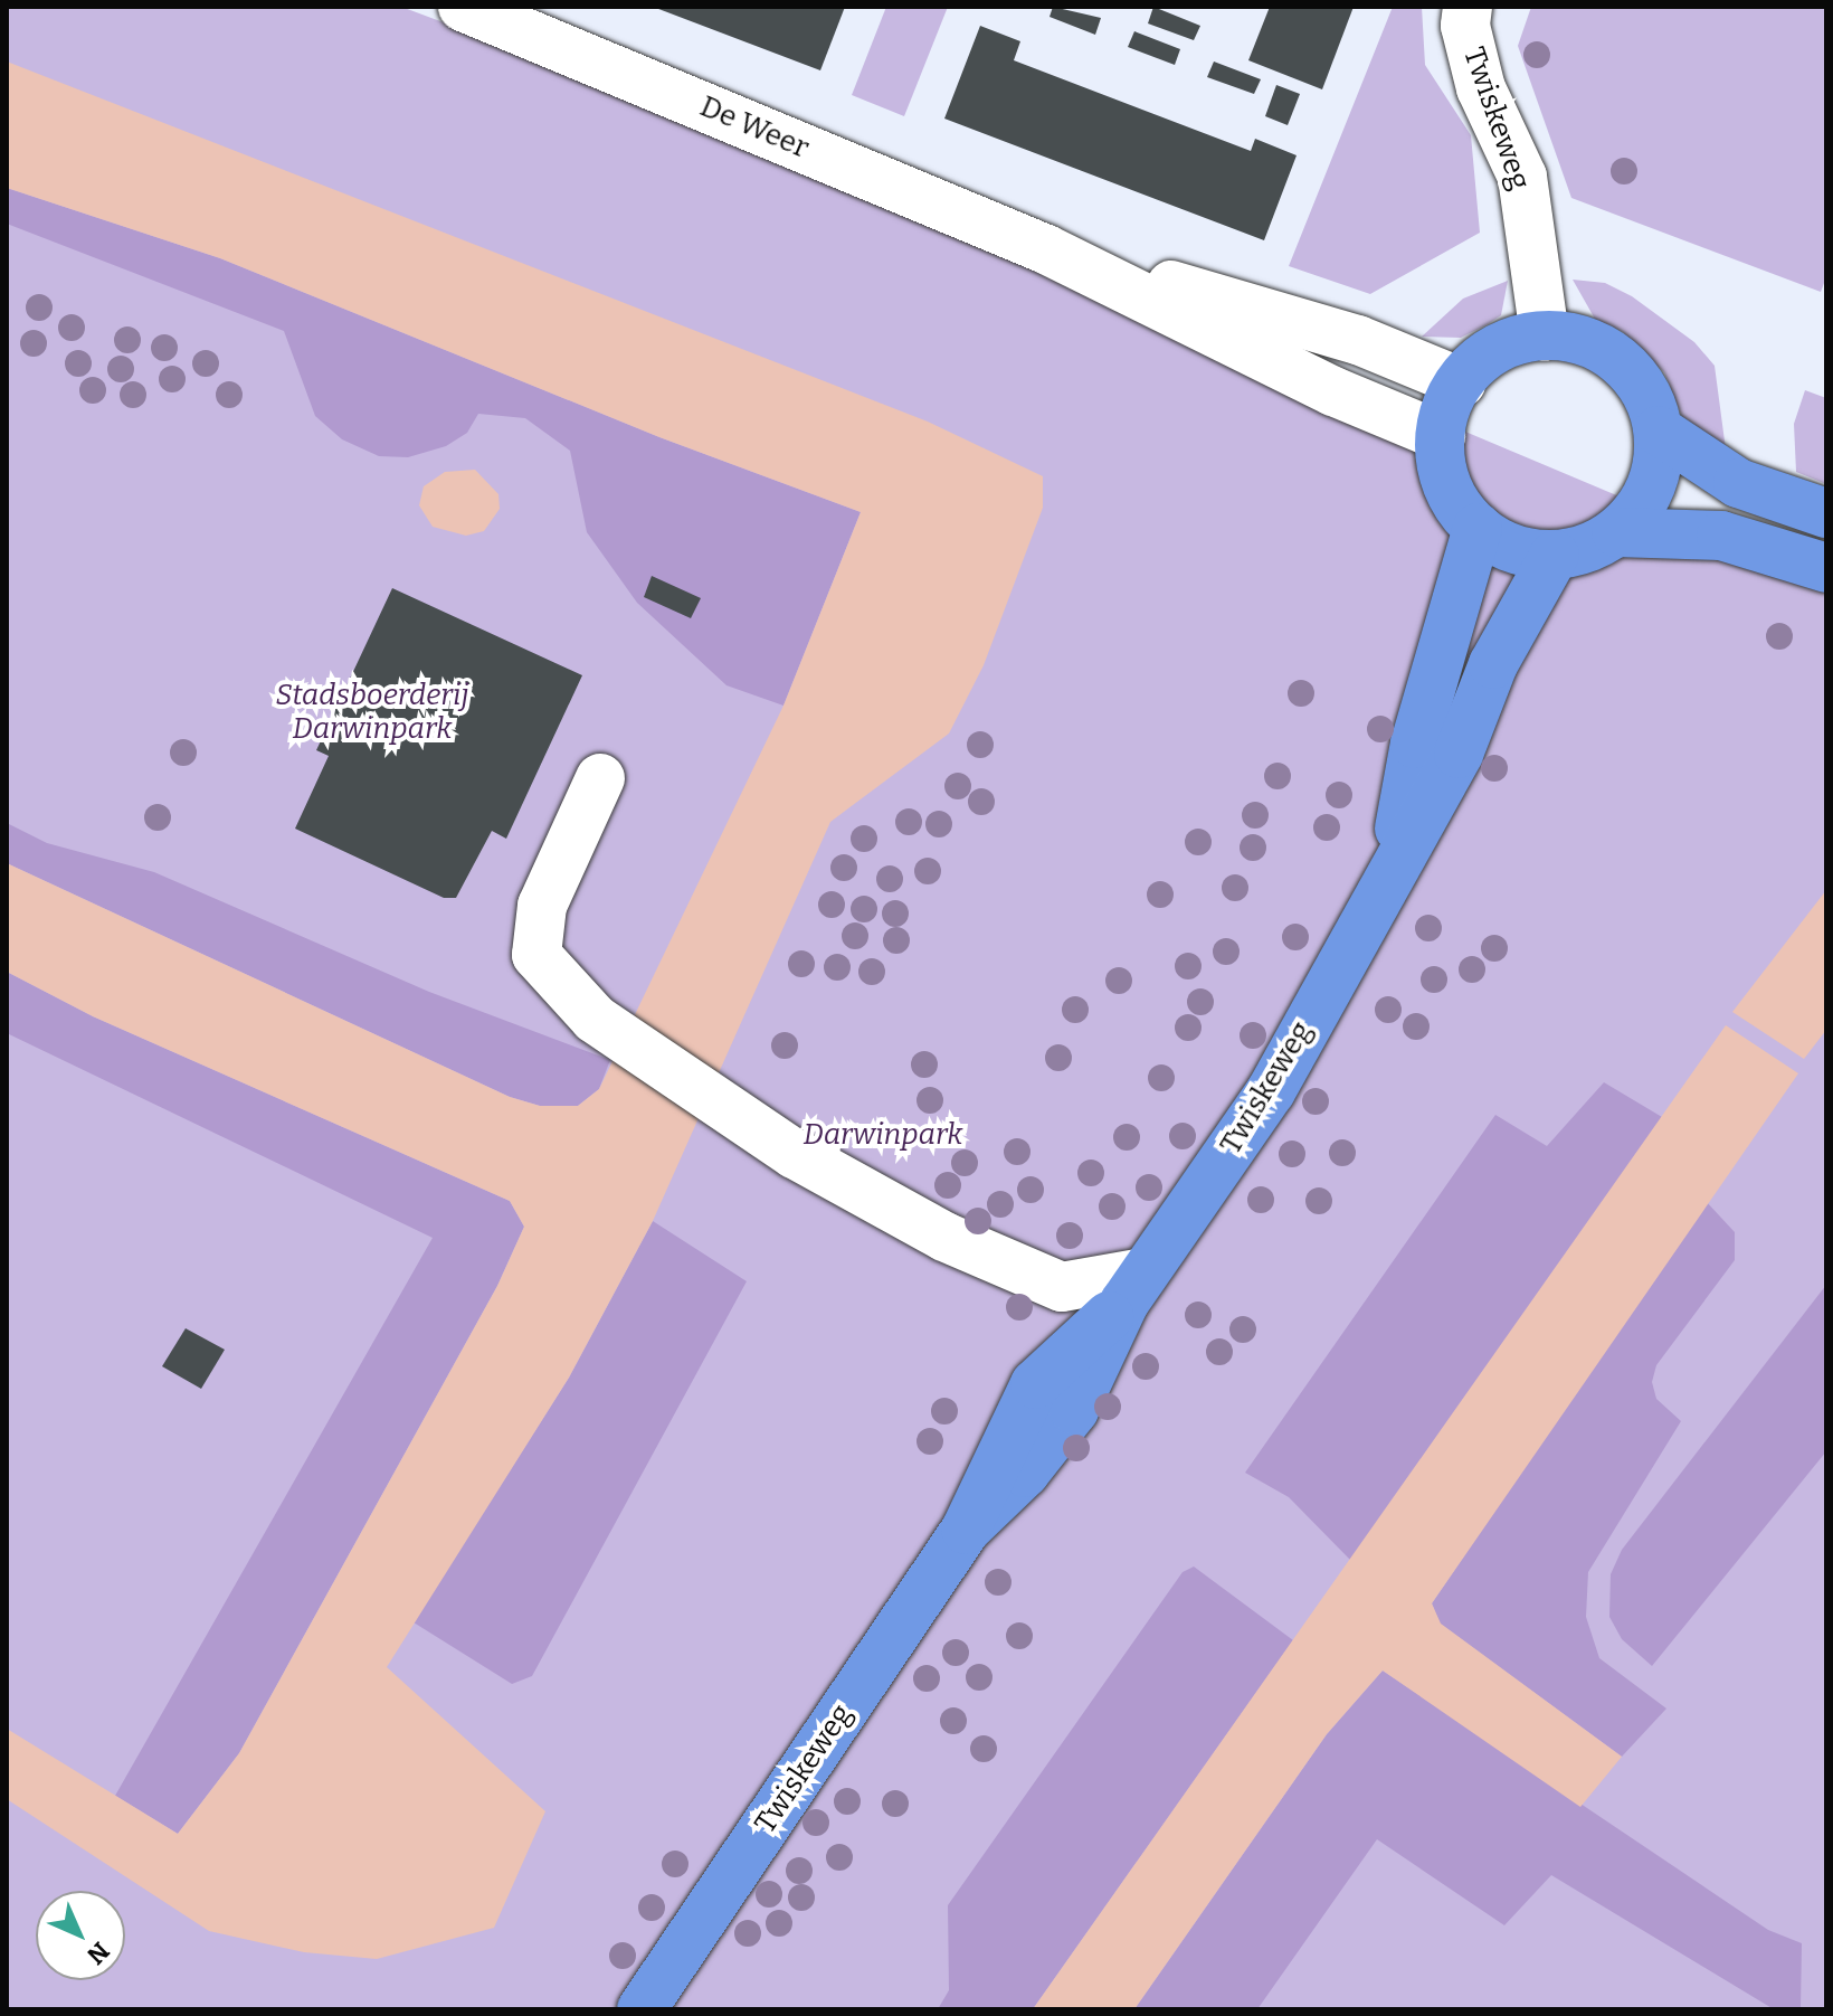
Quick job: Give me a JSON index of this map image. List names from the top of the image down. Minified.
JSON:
{"streets":{"main road":["Twiskeweg"],"street":["De Weer"]},"crossings":[["Twiskeweg","De Weer"]],"parks":["Stadsboerderij Darwinpark","Darwinpark"],"north":"bottom right"}
